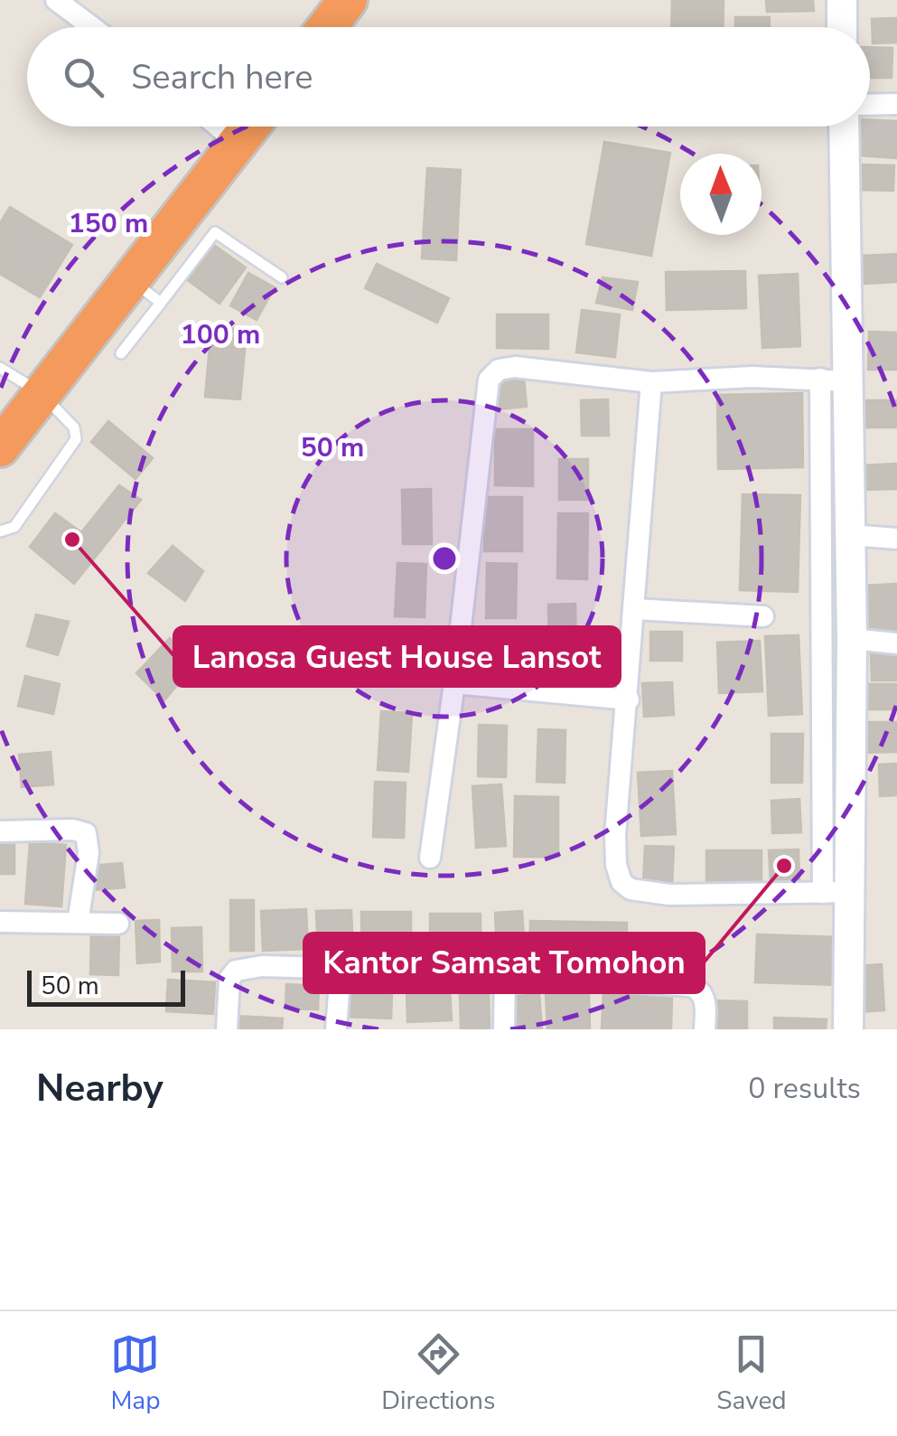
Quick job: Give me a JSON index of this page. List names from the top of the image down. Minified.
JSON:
{"places":["Lanosa Guest House Lansot","Kantor Samsat Tomohon"],"scale_bar":"50 m","north":"top","page":{"search":"Search here","scale":"50 m","heading":["Nearby","0 results"],"nav":["Map","Directions","Saved"]},"rings":["150 m","100 m","50 m"]}
